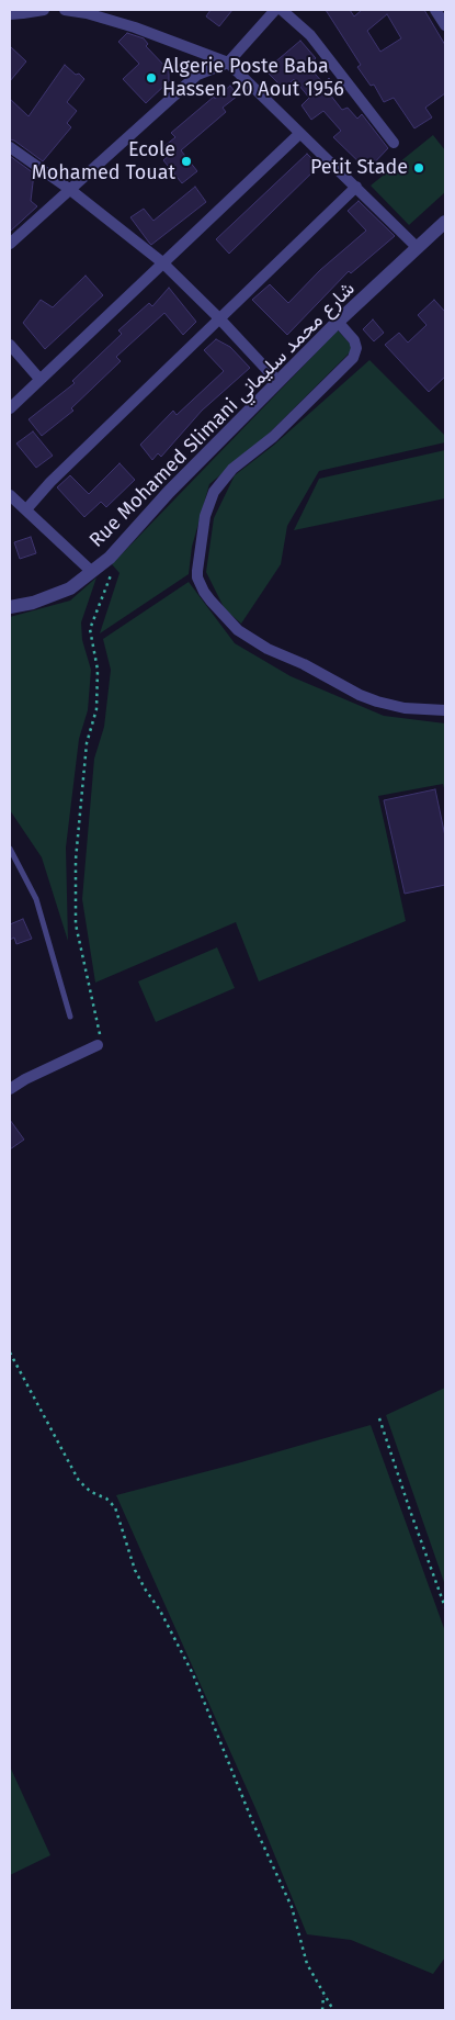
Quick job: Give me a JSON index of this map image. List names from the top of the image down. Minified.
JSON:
{"streets":{"street":["Rue Mohamed Slimani شارع محمد سليماني"]},"places":["Algerie Poste Baba Hassen 20 Aout 1956","Ecole Mohamed Touat","Petit Stade"]}
